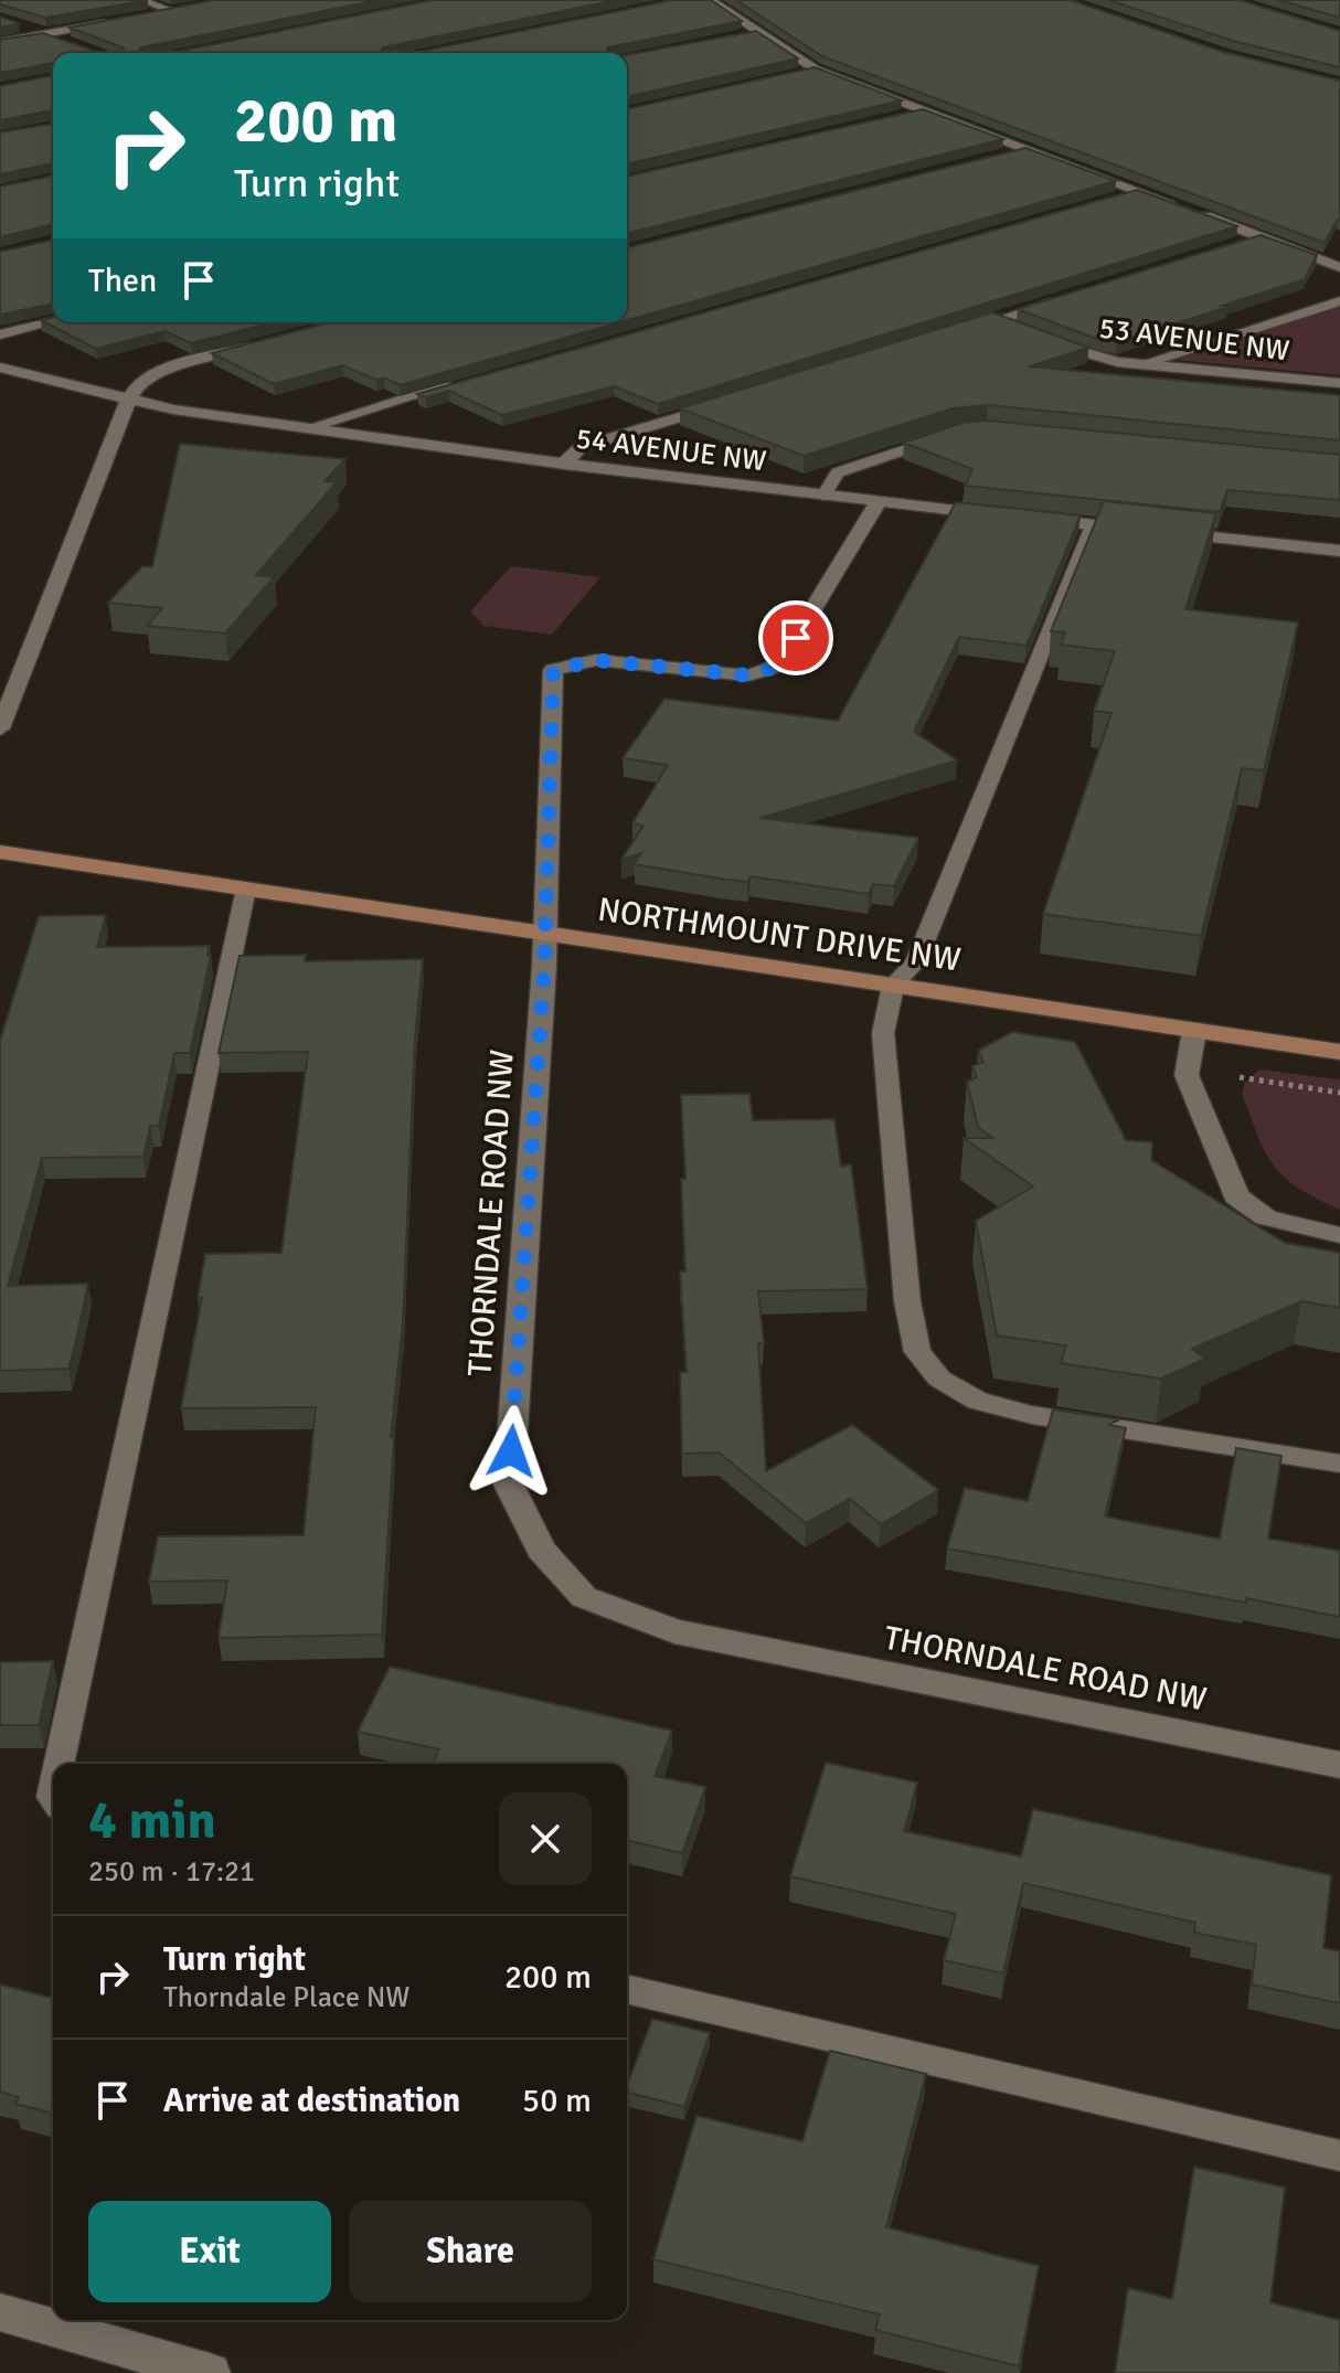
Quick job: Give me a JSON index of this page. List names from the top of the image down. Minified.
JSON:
{"streets":{"street":["53 AVENUE NW","54 AVENUE NW","NORTHMOUNT DRIVE NW","THORNDALE ROAD NW"]},"crossings":[["54 AVENUE NW","THORNDALE ROAD NW"],["NORTHMOUNT DRIVE NW","THORNDALE ROAD NW"]],"page":{"turn":["200 m","Turn right"],"then":"Then","heading":["4 min","250 m · 17:21"],"list":[{"name":"Turn right","note":"Thorndale Place NW","value":"200 m"},{"name":"Arrive at destination","value":"50 m"}],"buttons":["Exit","Share"]}}
